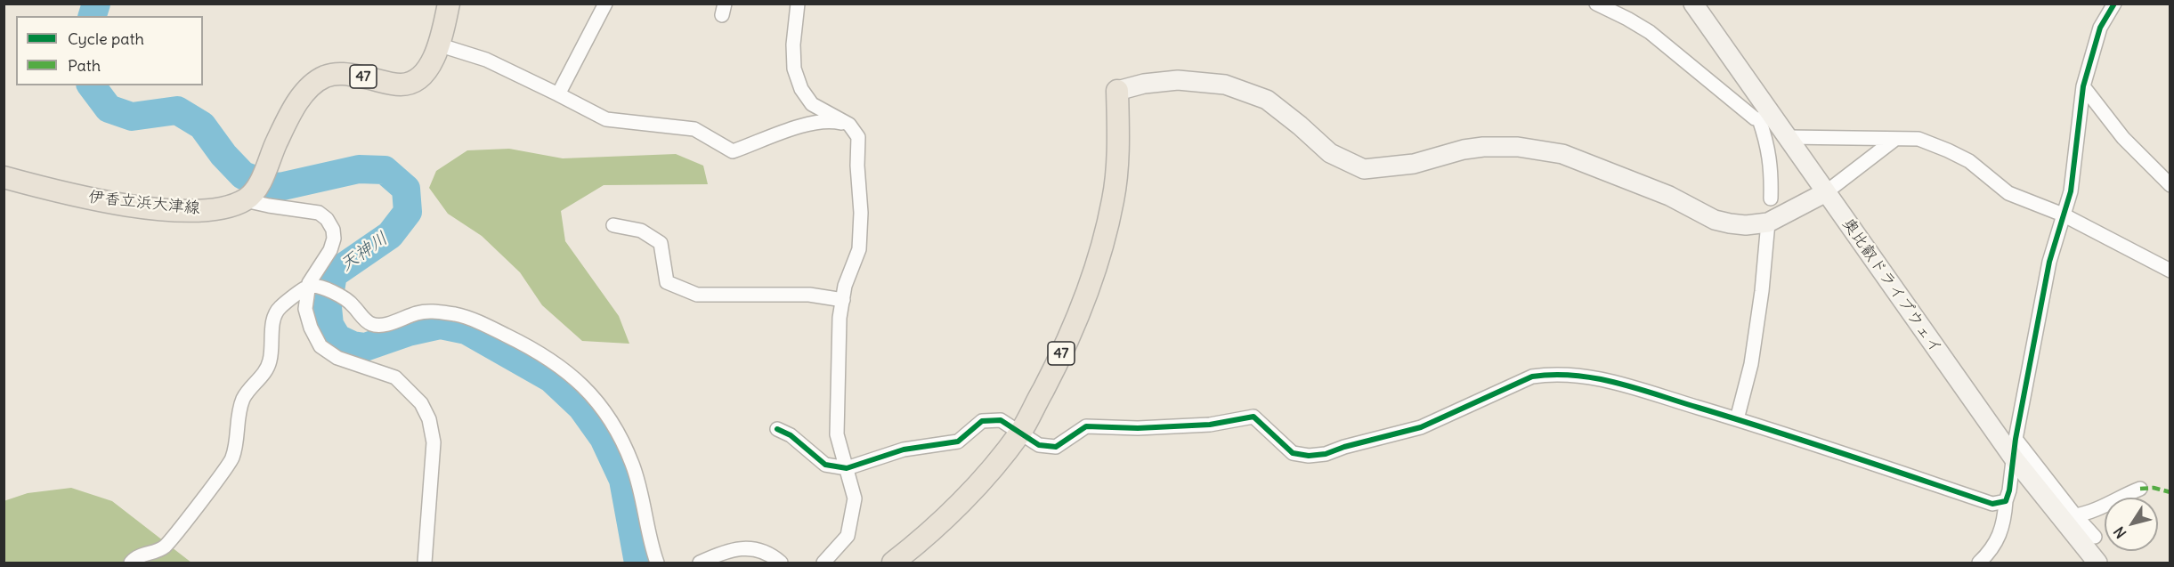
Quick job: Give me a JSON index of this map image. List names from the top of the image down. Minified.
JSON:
{"streets":{"main road":["47","伊香立浜大津線"],"street":["奥比叡ドライブウェイ"]},"crossings":[["47","伊香立浜大津線"]],"water":["天神川"],"legend":["Cycle path","Path"],"north":"bottom left"}
